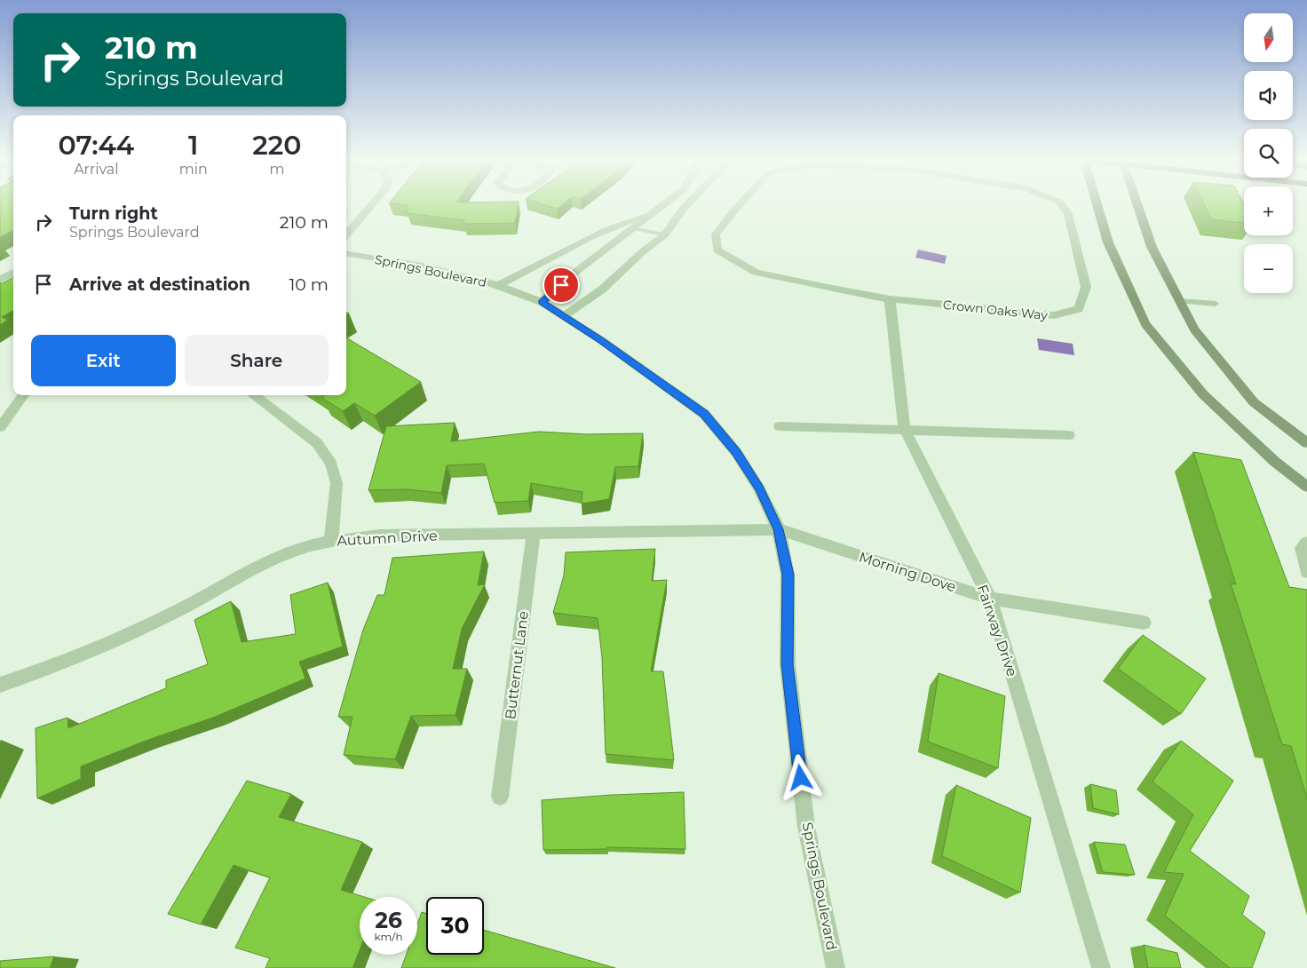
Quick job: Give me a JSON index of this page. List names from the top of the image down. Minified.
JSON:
{"streets":{"street":["Springs Boulevard","Crown Oaks Way","Autumn Drive","Morning Dove","Fairway Drive","Butternut Lane"]},"crossings":[["Springs Boulevard","Autumn Drive"],["Springs Boulevard","Morning Dove"],["Crown Oaks Way","Fairway Drive"],["Autumn Drive","Morning Dove"],["Autumn Drive","Butternut Lane"],["Morning Dove","Fairway Drive"]],"north":"bottom","page":{"map_buttons":["+","−"],"turn":["210 m","Springs Boulevard"],"eta":["07:44","Arrival","1","min","220","m"],"list":[{"name":"Turn right","note":"Springs Boulevard","value":"210 m"},{"name":"Arrive at destination","value":"10 m"}],"buttons":["Exit","Share"],"speed":"26 km/h","limit":"30"}}
